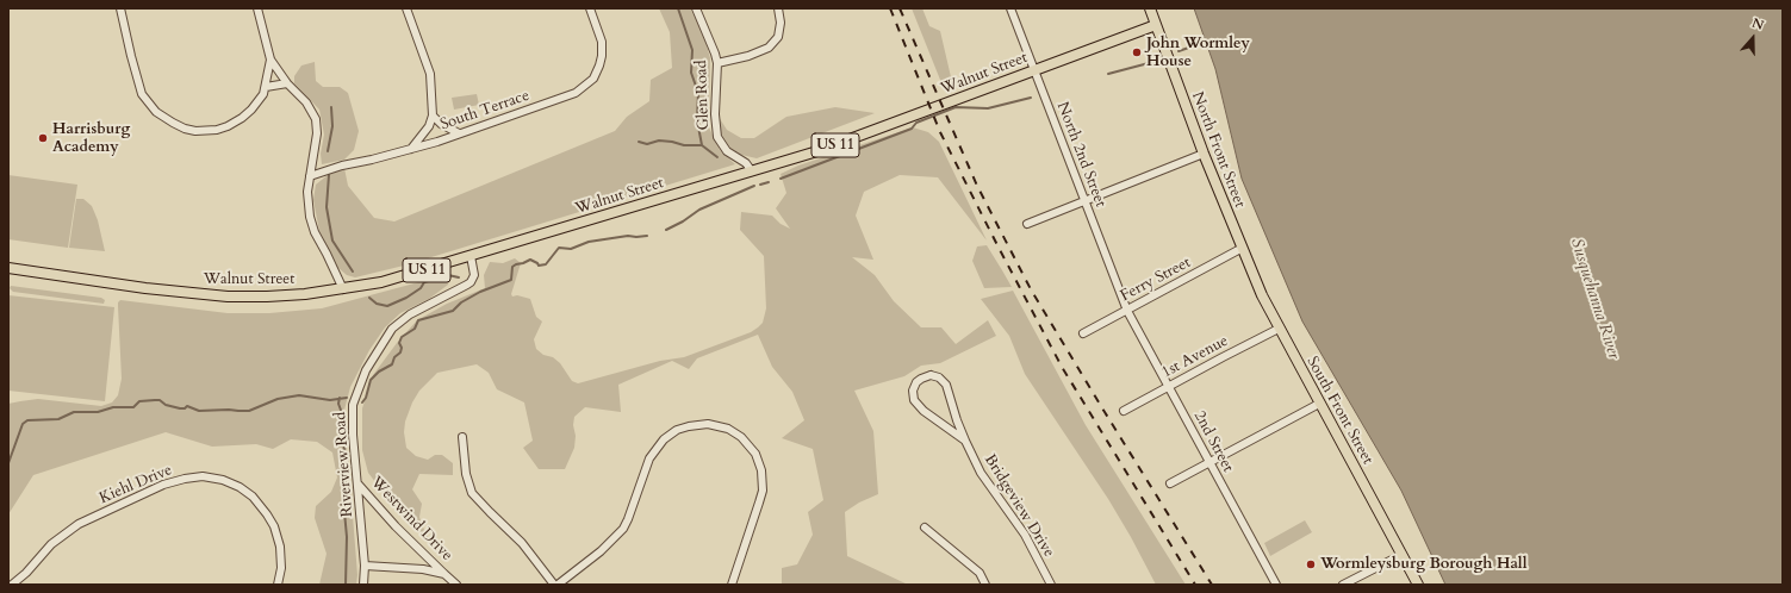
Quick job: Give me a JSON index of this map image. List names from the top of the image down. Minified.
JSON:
{"streets":{"main road":["Walnut Street","US 11","North Front Street","South Front Street"],"street":["Glen Road","South Terrace","North 2nd Street","Ferry Street","1st Avenue","2nd Street","Riverview Road","Kiehl Drive","Bridgeview Drive","Westwind Drive"]},"crossings":[["Walnut Street","Glen Road"],["Walnut Street","North Front Street"],["Walnut Street","North 2nd Street"],["Walnut Street","Riverview Road"],["North Front Street","Ferry Street"],["North Front Street","South Front Street"],["North 2nd Street","Ferry Street"],["North 2nd Street","2nd Street"],["Ferry Street","South Front Street"],["Ferry Street","2nd Street"],["1st Avenue","South Front Street"],["1st Avenue","2nd Street"],["Riverview Road","Westwind Drive"]],"water":["Susquehanna River"],"places":["John Wormley House","Harrisburg Academy","Wormleysburg Borough Hall"],"north":"top"}
